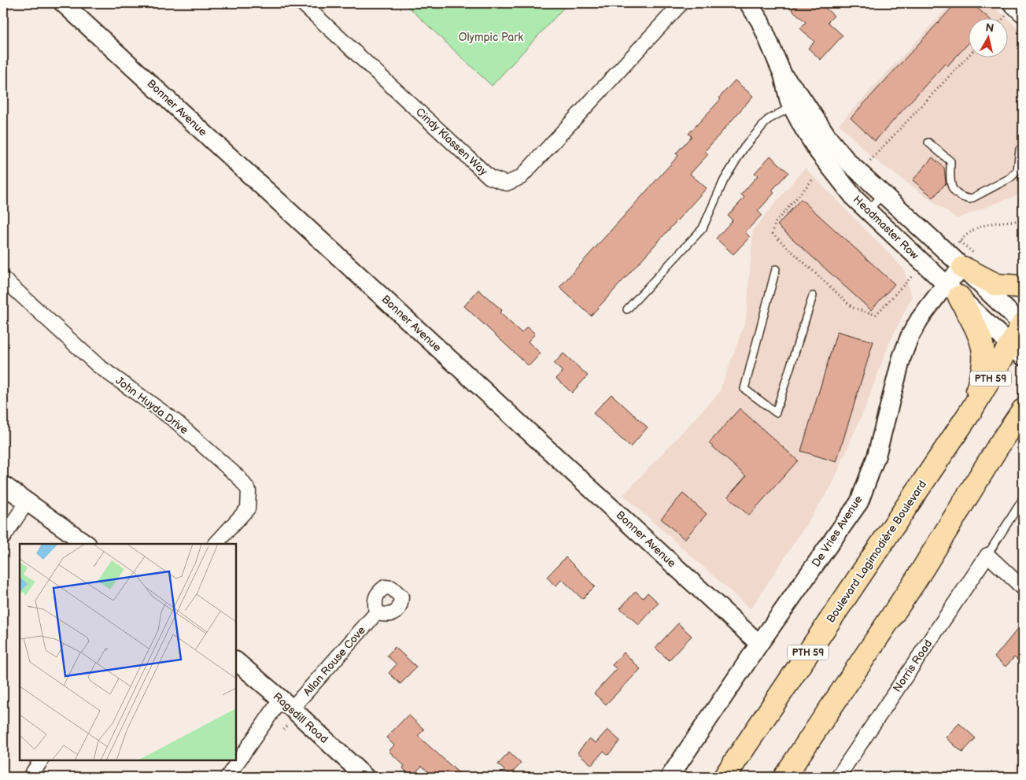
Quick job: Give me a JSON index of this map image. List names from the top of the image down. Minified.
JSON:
{"streets":{"main road":["PTH 59","Boulevard Lagimodière Boulevard"],"street":["Bonner Avenue","Cindy Klassen Way","Headmaster Row","John Huyda Drive","De Vries Avenue","Allan Rouse Cove","Norris Road","Ragsdill Road"]},"crossings":[["Bonner Avenue","De Vries Avenue"],["Headmaster Row","De Vries Avenue"],["Headmaster Row","Boulevard Lagimodière Boulevard"],["Allan Rouse Cove","Ragsdill Road"]],"parks":["Olympic Park"],"north":"top"}
